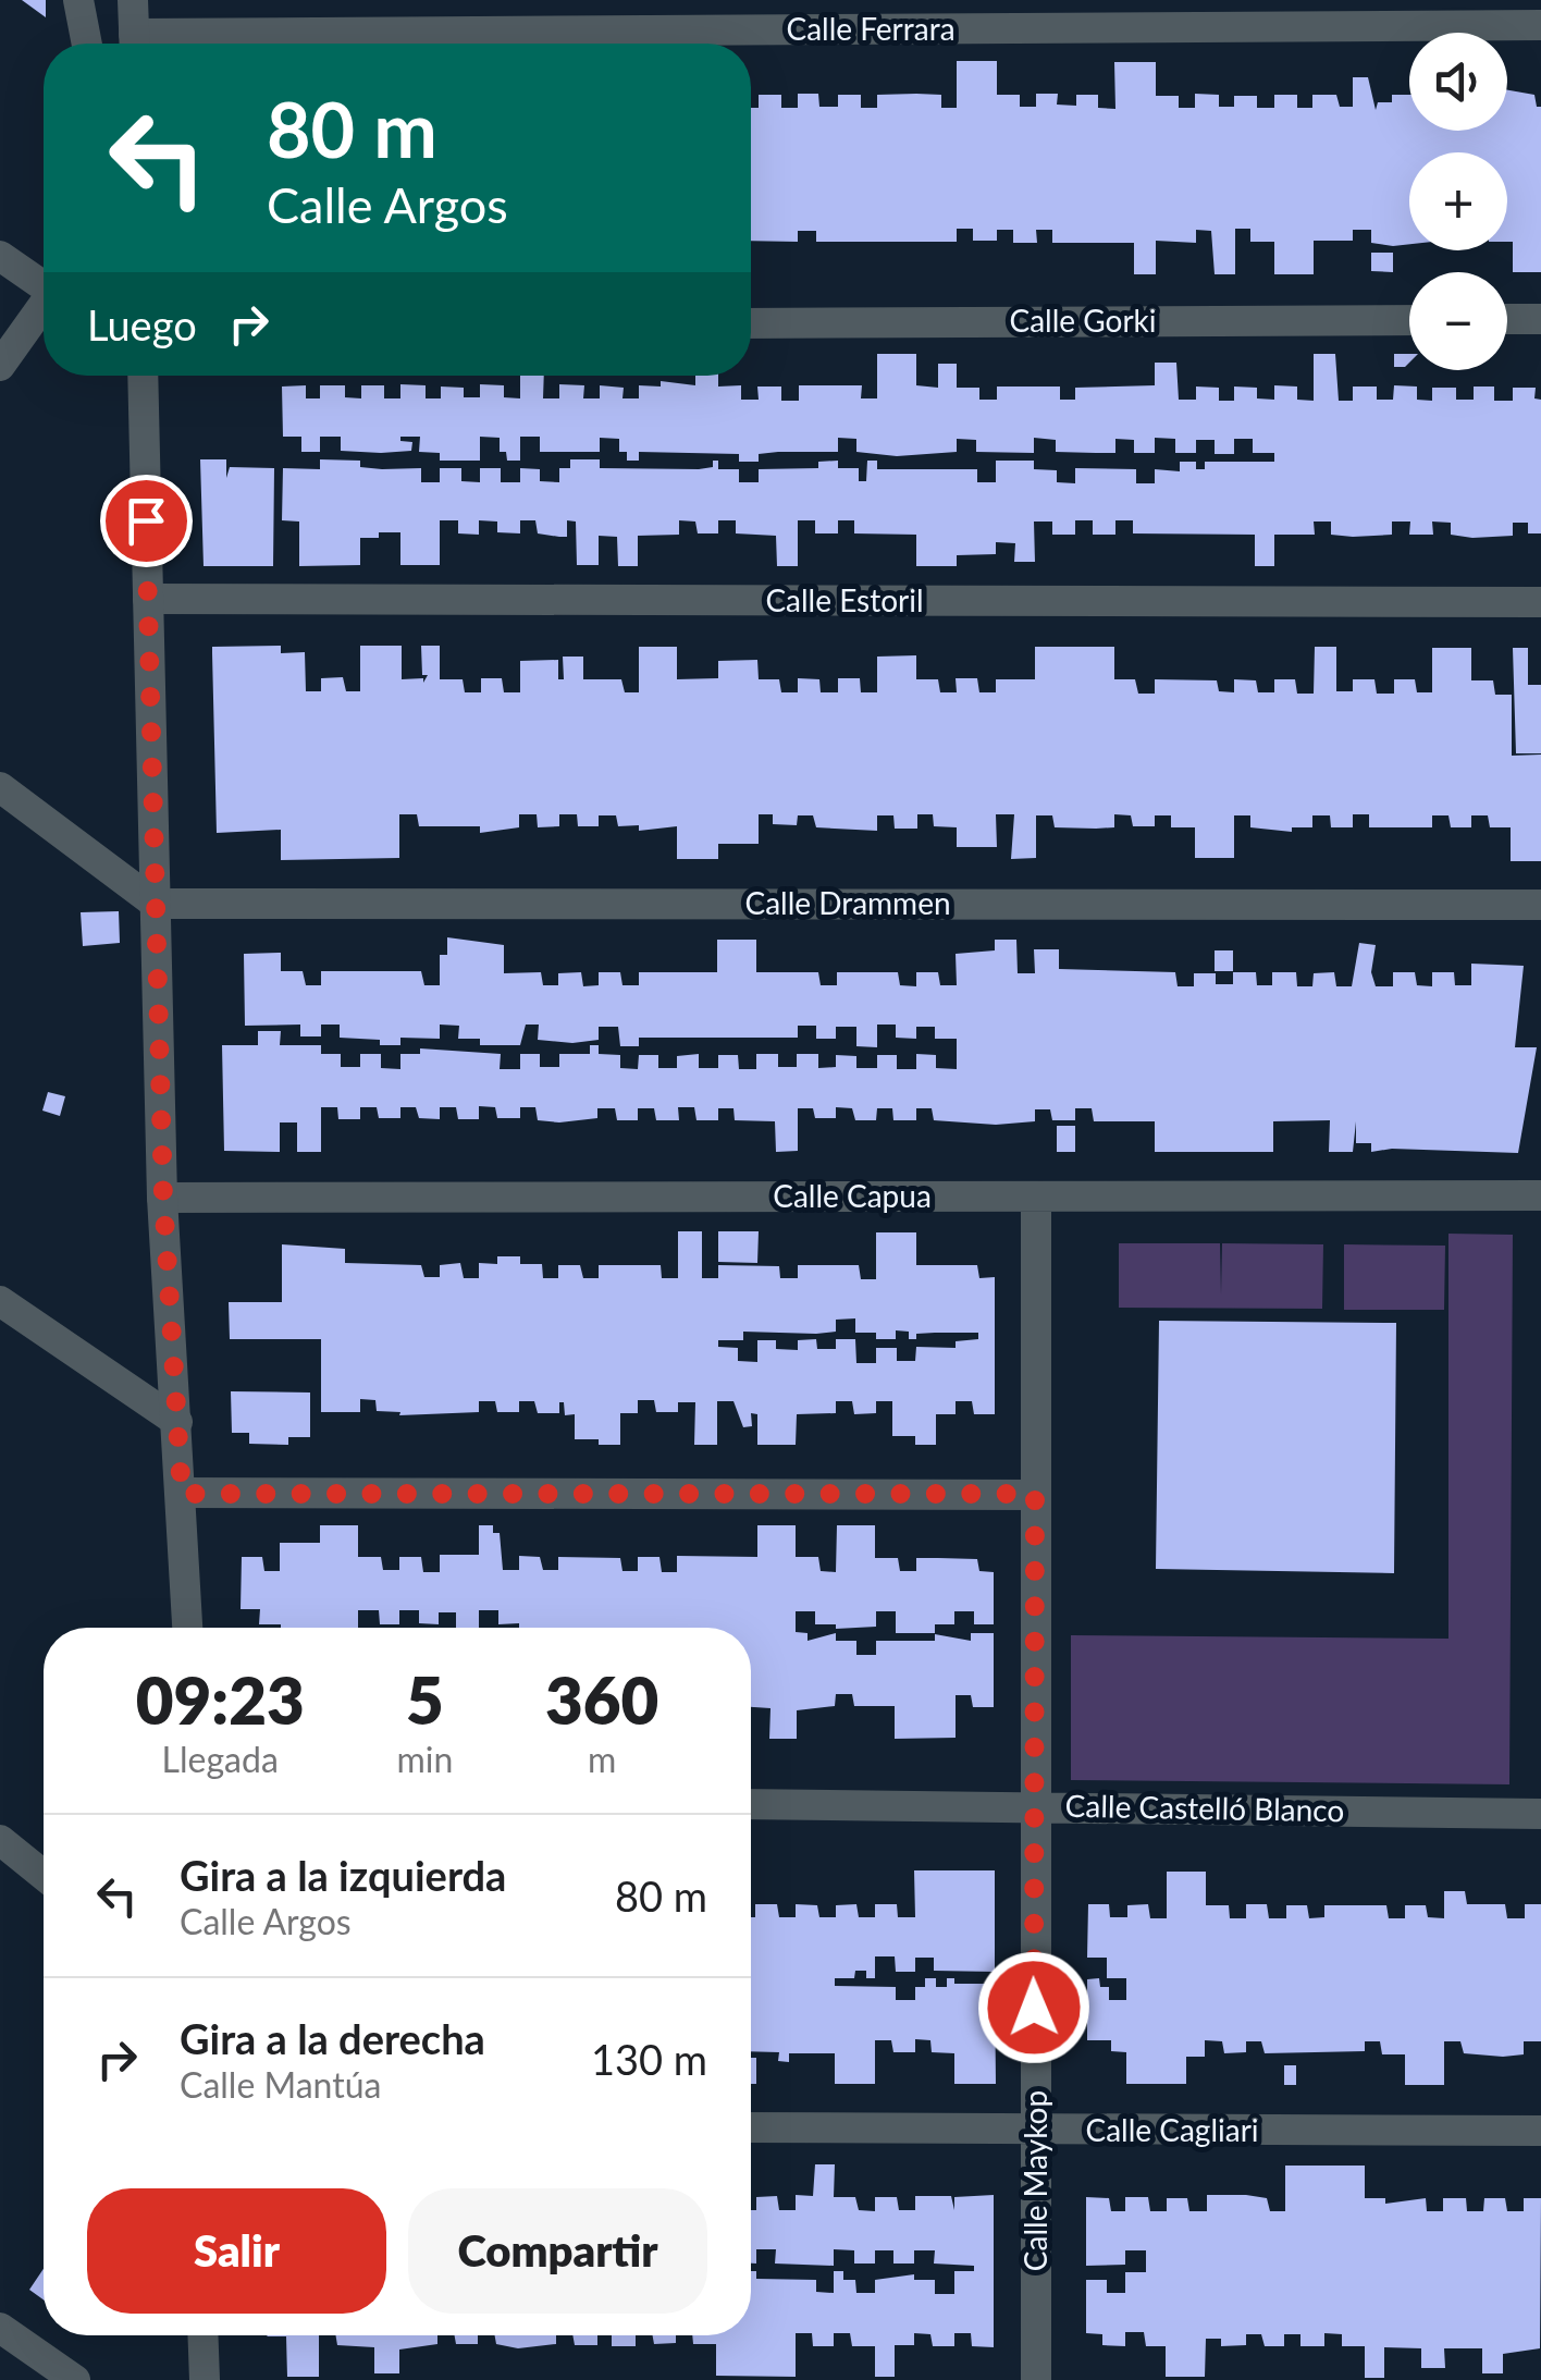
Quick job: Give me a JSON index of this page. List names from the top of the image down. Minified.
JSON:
{"streets":{"street":["Calle Ferrara","Calle Gorki","Calle Estoril","Calle Drammen","Calle Capua","Calle Castelló Blanco","Calle Cagliari","Calle Maykop"]},"crossings":[["Calle Capua","Calle Maykop"],["Calle Castelló Blanco","Calle Maykop"],["Calle Cagliari","Calle Maykop"]],"page":{"map_buttons":["+","−"],"turn":["80 m","Calle Argos"],"then":"Luego","eta":["09:23","Llegada","5","min","360","m"],"list":[{"name":"Gira a la izquierda","note":"Calle Argos","value":"80 m"},{"name":"Gira a la derecha","note":"Calle Mantúa","value":"130 m"}],"buttons":["Salir","Compartir"]}}
